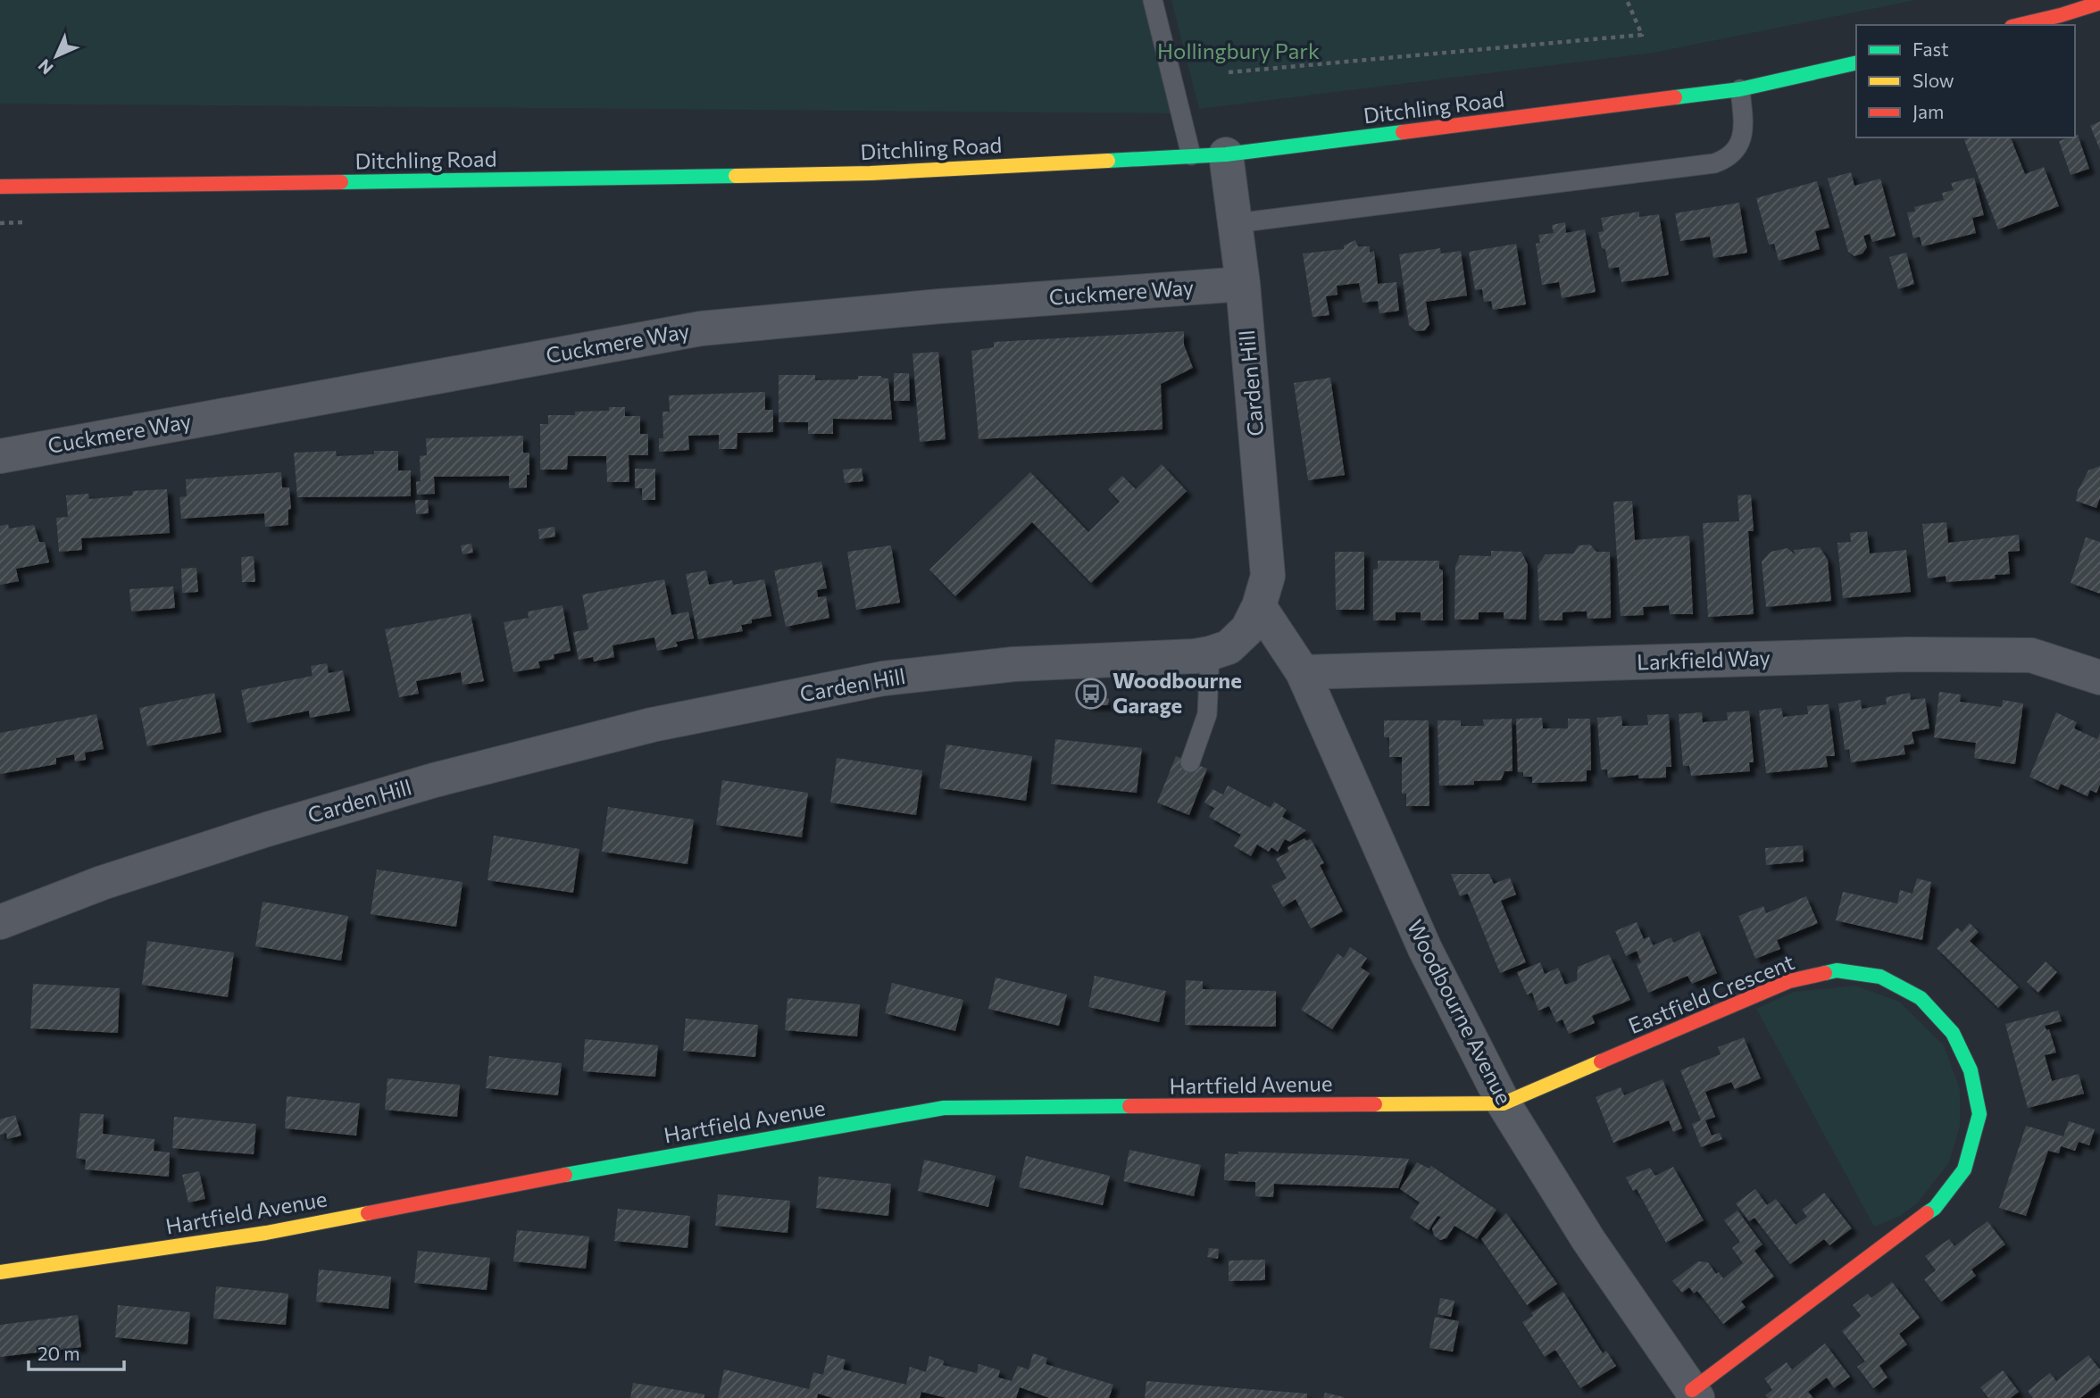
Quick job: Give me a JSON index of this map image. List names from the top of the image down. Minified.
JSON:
{"streets":{"street":["Ditchling Road","Cuckmere Way","Carden Hill","Larkfield Way","Eastfield Crescent","Woodbourne Avenue","Hartfield Avenue"]},"crossings":[["Ditchling Road","Carden Hill"],["Cuckmere Way","Carden Hill"],["Carden Hill","Woodbourne Avenue"],["Larkfield Way","Woodbourne Avenue"],["Eastfield Crescent","Woodbourne Avenue"],["Eastfield Crescent","Hartfield Avenue"],["Woodbourne Avenue","Hartfield Avenue"]],"parks":["Hollingbury Park"],"places":{"bus stop":["Woodbourne Garage"]},"legend":["Fast","Slow","Jam"],"scale_bar":"20 m","north":"bottom left"}
